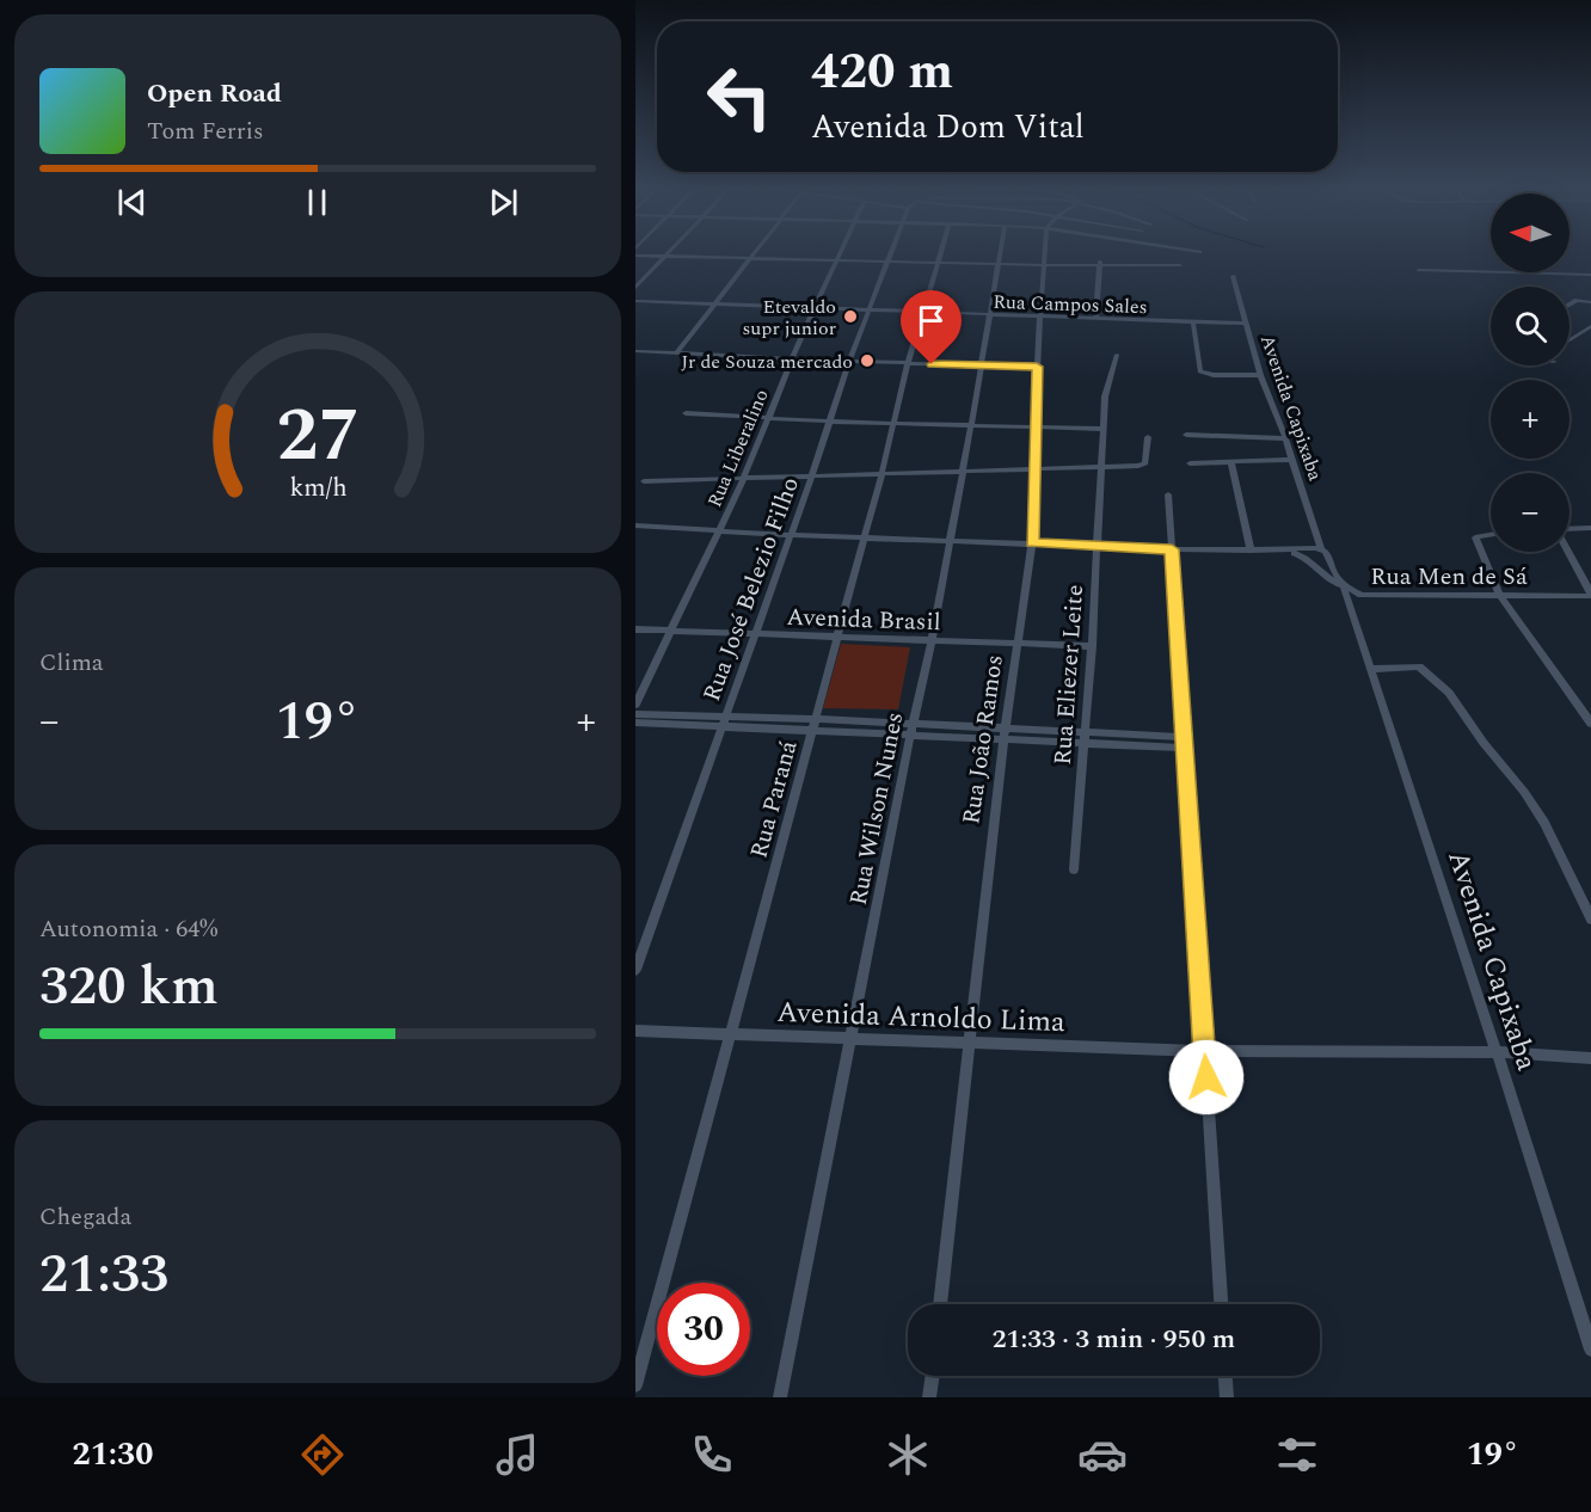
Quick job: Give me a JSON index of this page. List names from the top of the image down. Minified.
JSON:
{"streets":{"street":["Rua Campos Sales","Avenida Capixaba","Rua Liberalino","Rua Men de Sá","Rua José Belezio Filho","Avenida Brasil","Rua Eliezer Leite","Rua João Ramos","Rua Paraná","Rua Wilson Nunes","Avenida Arnoldo Lima"]},"crossings":[["Rua Campos Sales","Avenida Capixaba"],["Rua Campos Sales","Rua Liberalino"],["Rua Campos Sales","Rua José Belezio Filho"],["Rua Campos Sales","Rua João Ramos"],["Rua Campos Sales","Rua Paraná"],["Rua Campos Sales","Rua Wilson Nunes"],["Avenida Capixaba","Rua Men de Sá"],["Avenida Capixaba","Avenida Arnoldo Lima"],["Rua Liberalino","Avenida Brasil"],["Rua José Belezio Filho","Avenida Brasil"],["Avenida Brasil","Rua Eliezer Leite"],["Avenida Brasil","Rua João Ramos"],["Avenida Brasil","Rua Paraná"],["Avenida Brasil","Rua Wilson Nunes"],["Rua João Ramos","Avenida Arnoldo Lima"],["Rua Paraná","Avenida Arnoldo Lima"],["Rua Wilson Nunes","Avenida Arnoldo Lima"]],"places":["Etevaldo supr junior","Jr de Souza mercado"],"north":"left","page":{"turn":["420 m","Avenida Dom Vital"],"song":["Open Road","Tom Ferris"],"map_buttons":["+","−"],"tile":["Clima",["Autonomia · 64%","320 km"],["Chegada","21:33"]],"heat":["−","19°","+"],"limit":"30","trip":"21:33 · 3 min · 950 m","tabs":["21:30","19°"],"gauge":["27","km/h"]}}
